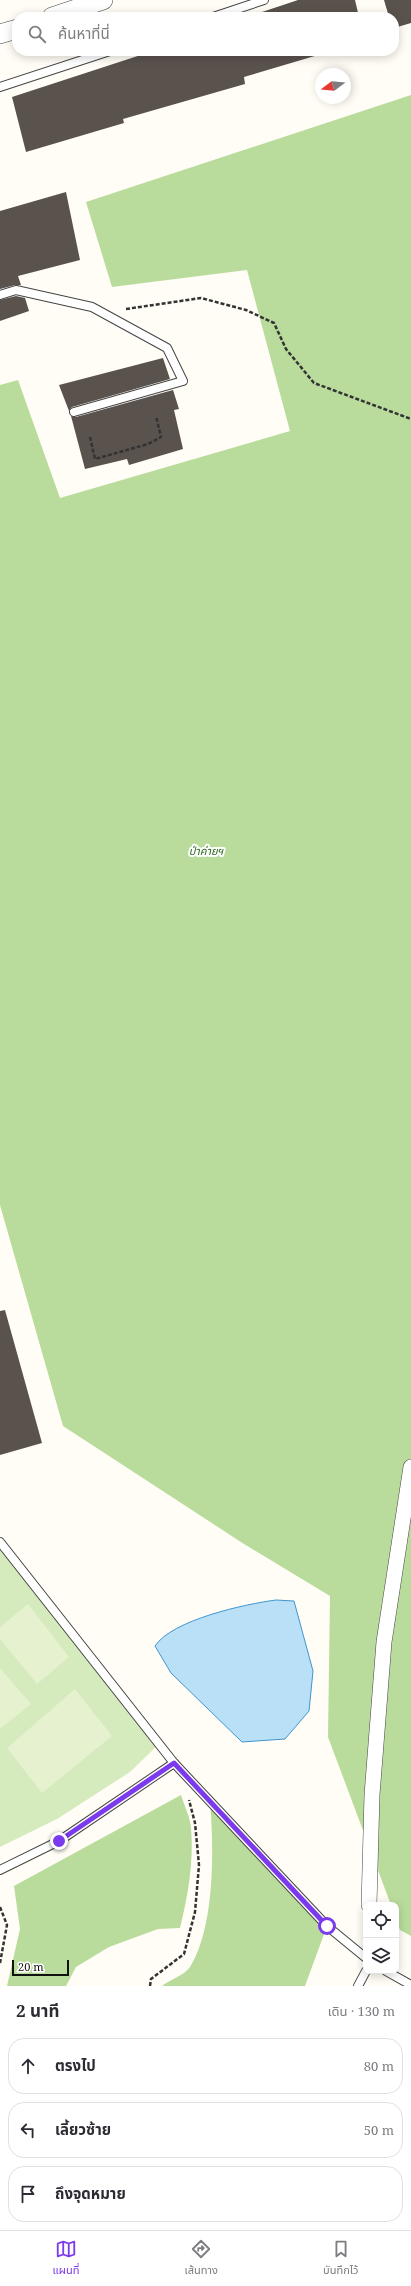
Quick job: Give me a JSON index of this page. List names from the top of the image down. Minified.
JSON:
{"parks":["ป่าค่ายฯ"],"scale_bar":"20 m","north":"left","page":{"search":"ค้นหาที่นี่","scale":"20 m","heading":["2 นาที","เดิน · 130 m"],"list":[["ตรงไป","80 m"],["เลี้ยวซ้าย","50 m"],"ถึงจุดหมาย"],"nav":["แผนที่","เส้นทาง","บันทึกไว้"]}}
